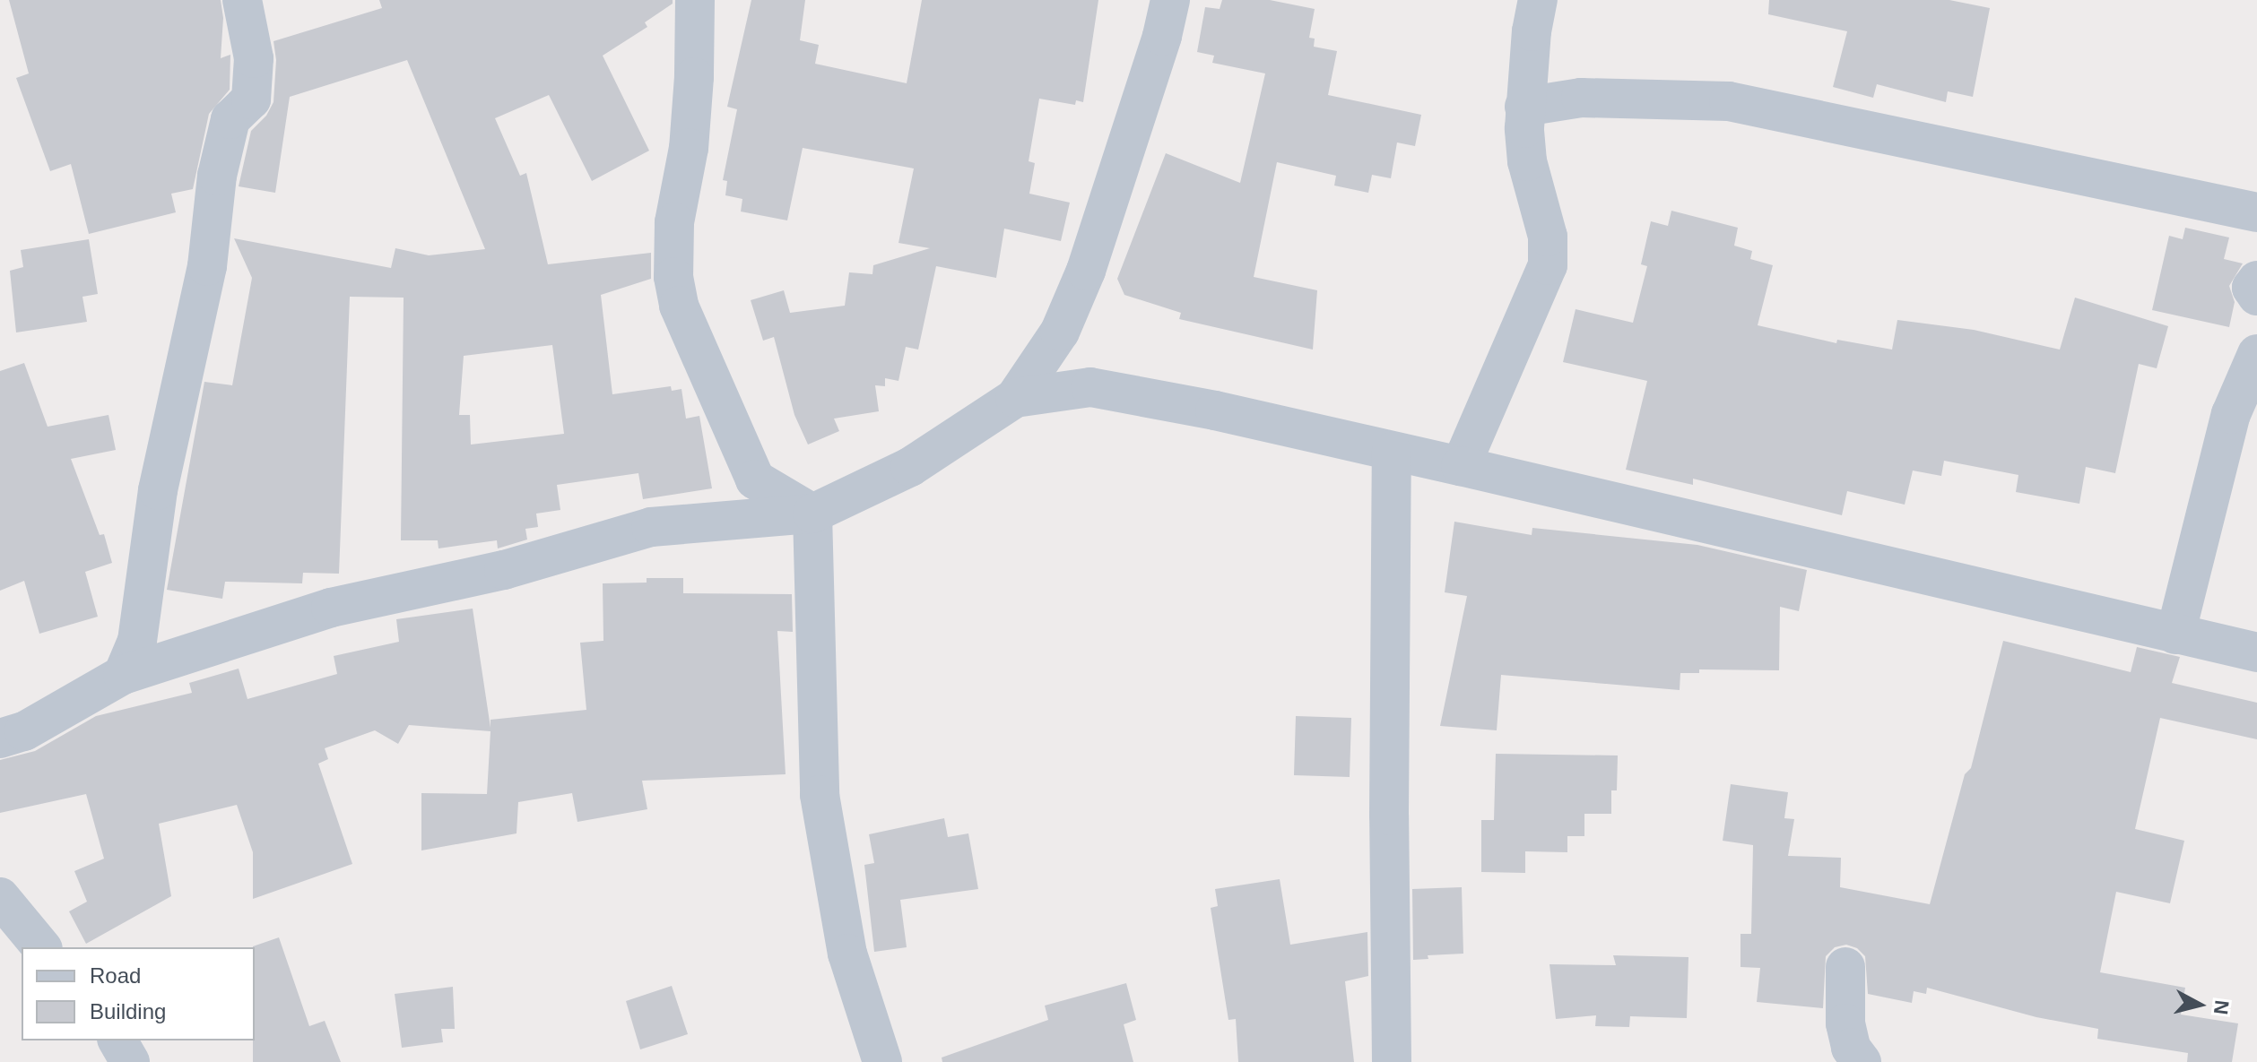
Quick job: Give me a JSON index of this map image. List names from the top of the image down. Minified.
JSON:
{"legend":["Road","Building"],"north":"right"}
